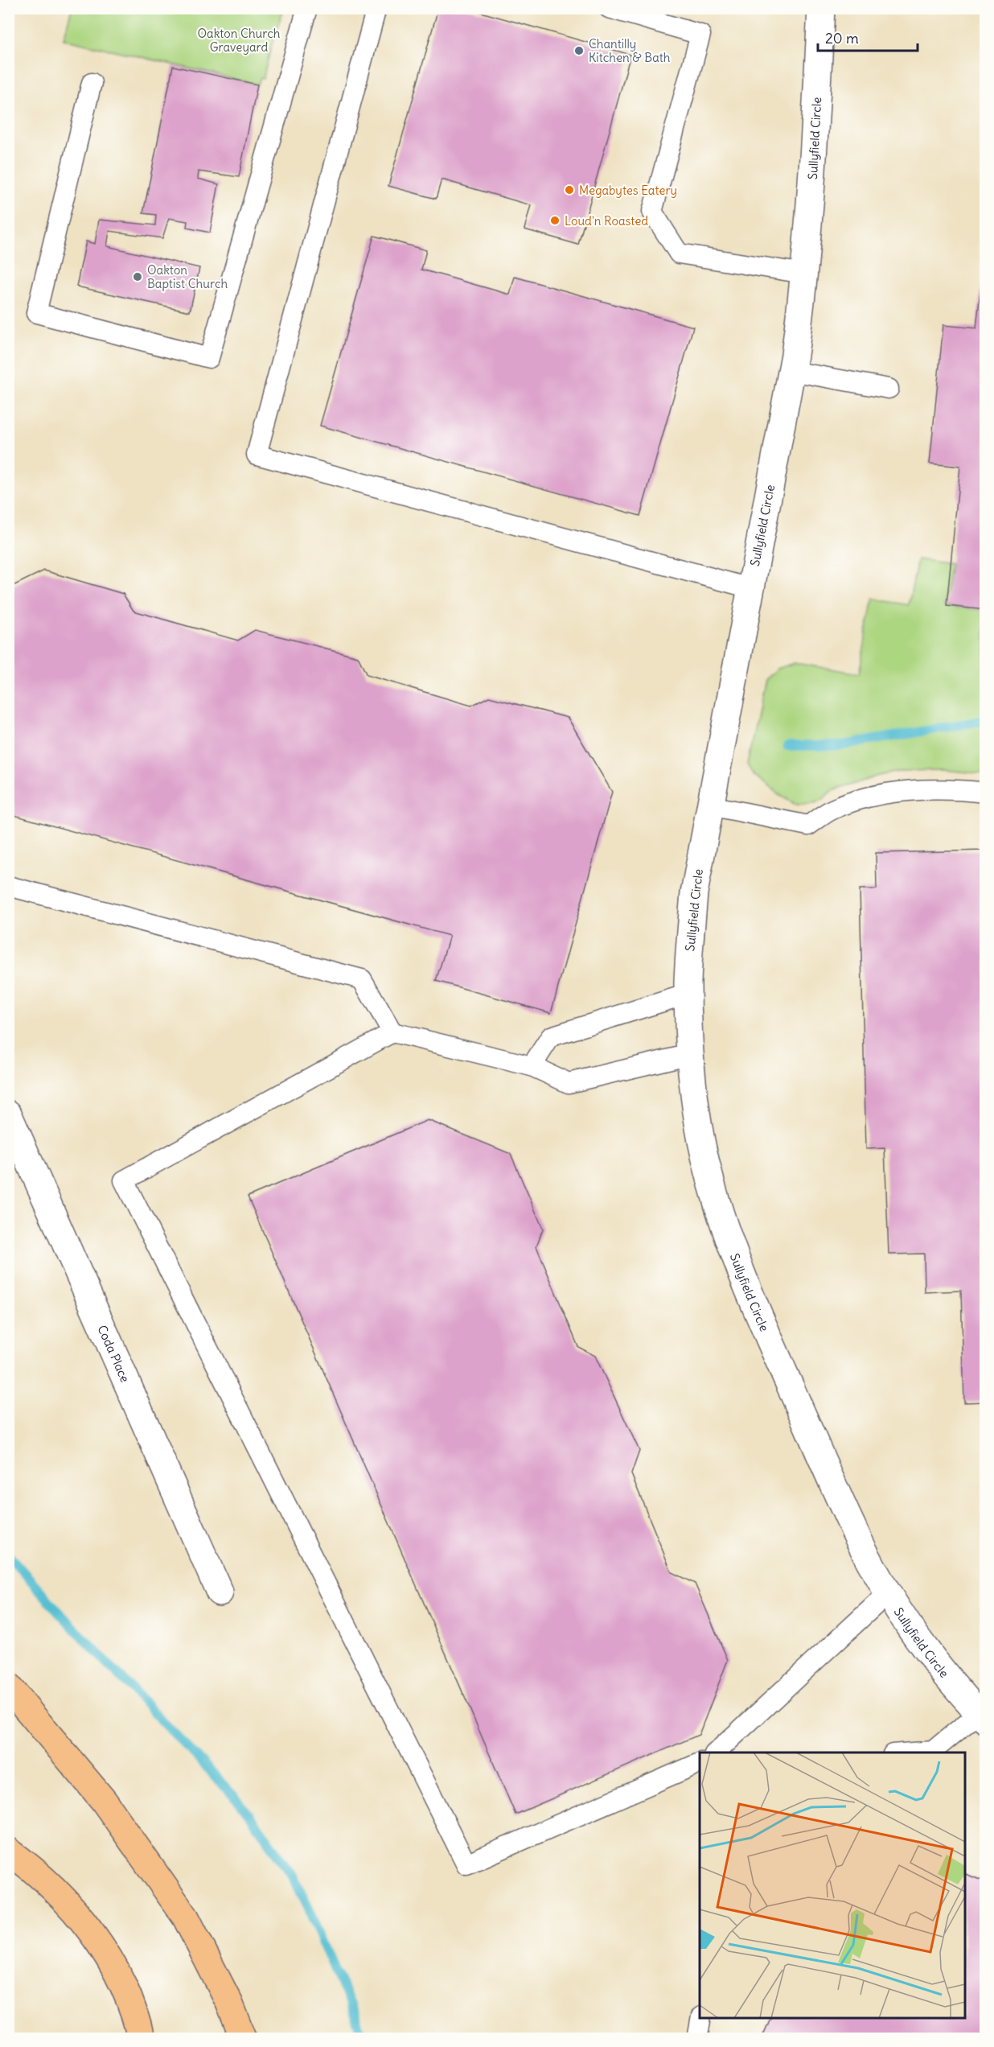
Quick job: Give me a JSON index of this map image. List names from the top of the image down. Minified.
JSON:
{"streets":{"street":["Sullyfield Circle","Coda Place"]},"parks":["Oakton Church Graveyard"],"places":["Chantilly Kitchen & Bath","Megabytes Eatery","Loud'n Roasted","Oakton Baptist Church"],"scale_bar":"20 m"}
